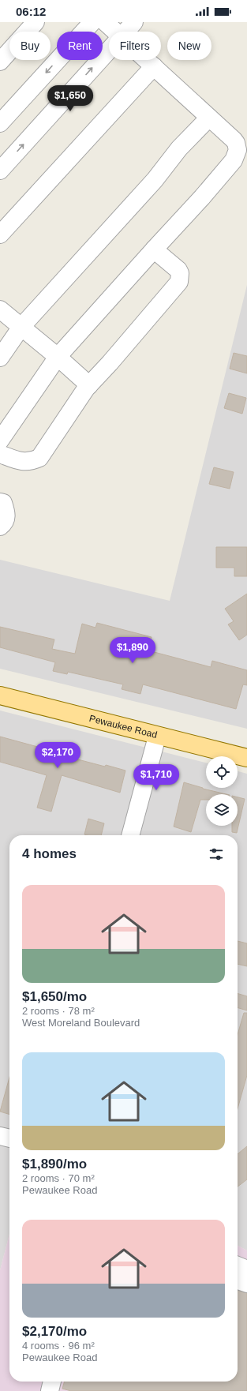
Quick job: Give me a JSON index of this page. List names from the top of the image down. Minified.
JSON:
{"streets":{"main road":["Pewaukee Road"]},"page":{"status":"06:12","chip":["Buy","Rent","Filters","New"],"price":["$1,650","$1,890","$2,170","$1,710"],"heading":"4 homes","list":[{"name":"$1,650/mo","note":"2 rooms · 78 m² · West Moreland Boulevard"},{"name":"$1,890/mo","note":"2 rooms · 70 m² · Pewaukee Road"},{"name":"$2,170/mo","note":"4 rooms · 96 m² · Pewaukee Road"}]}}
